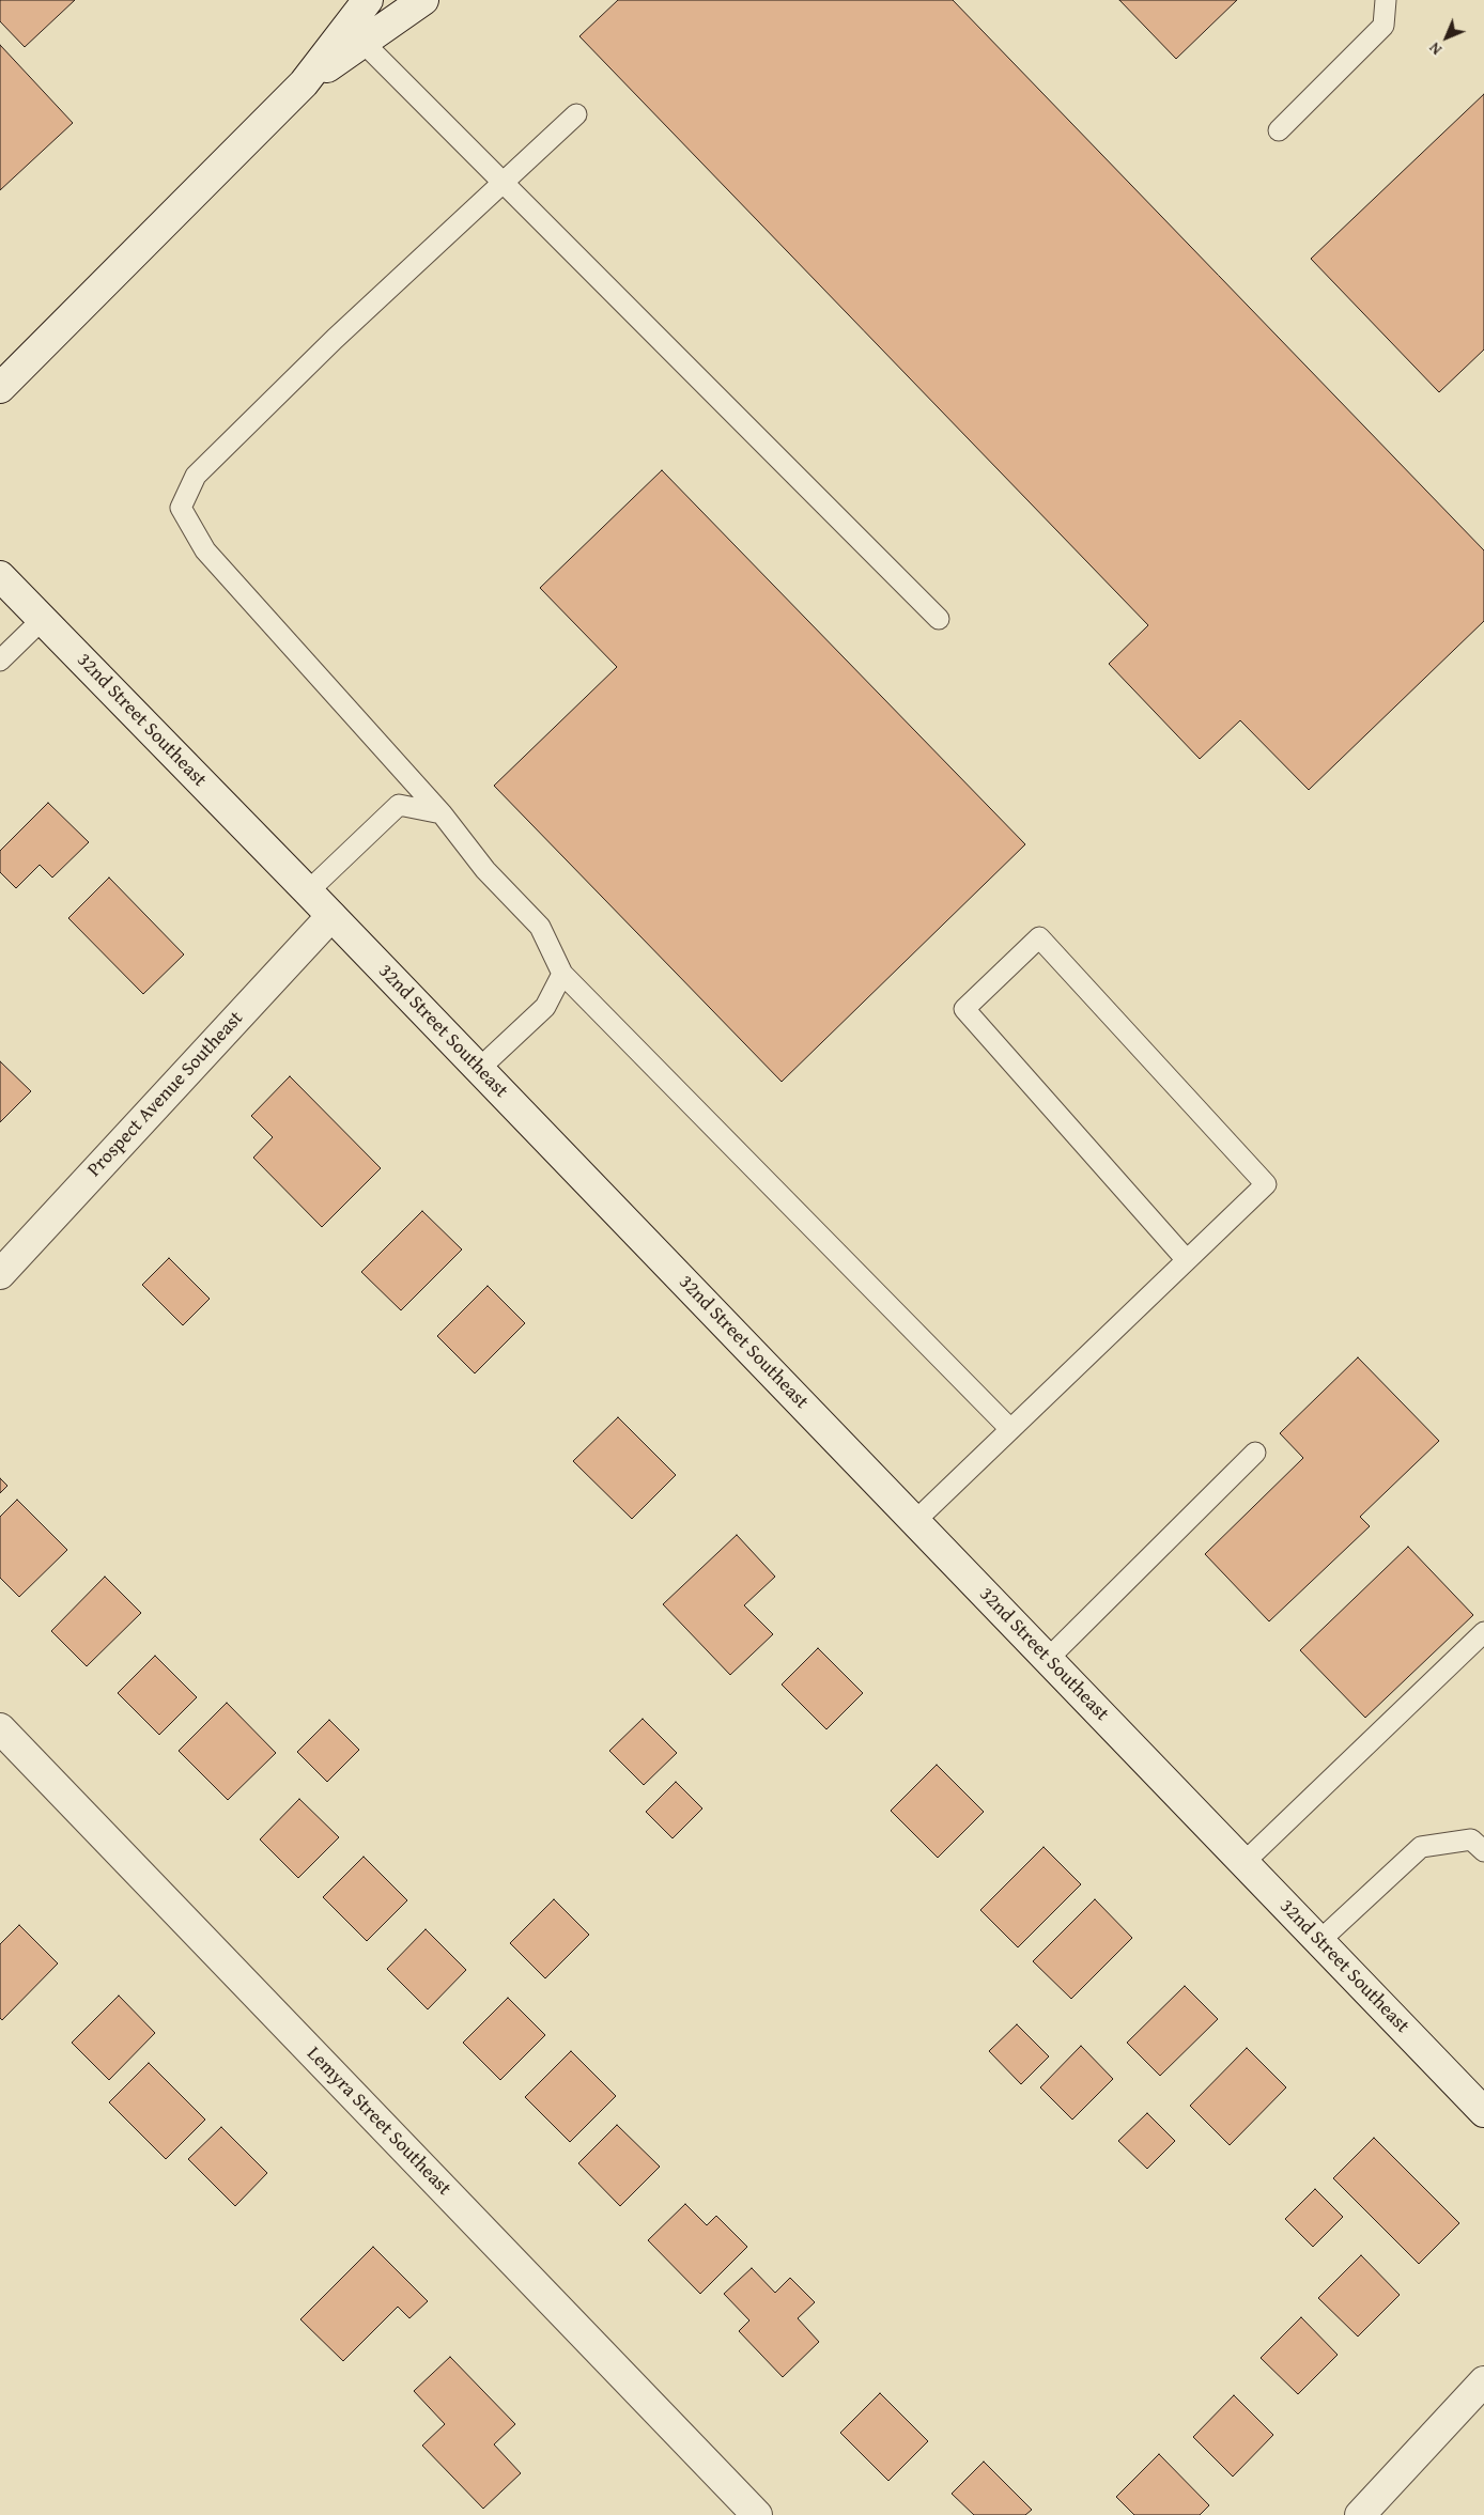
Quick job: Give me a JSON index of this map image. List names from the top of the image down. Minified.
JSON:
{"streets":{"street":["32nd Street Southeast","Prospect Avenue Southeast","Lemyra Street Southeast"]},"crossings":[["32nd Street Southeast","Prospect Avenue Southeast"]],"north":"bottom left"}
